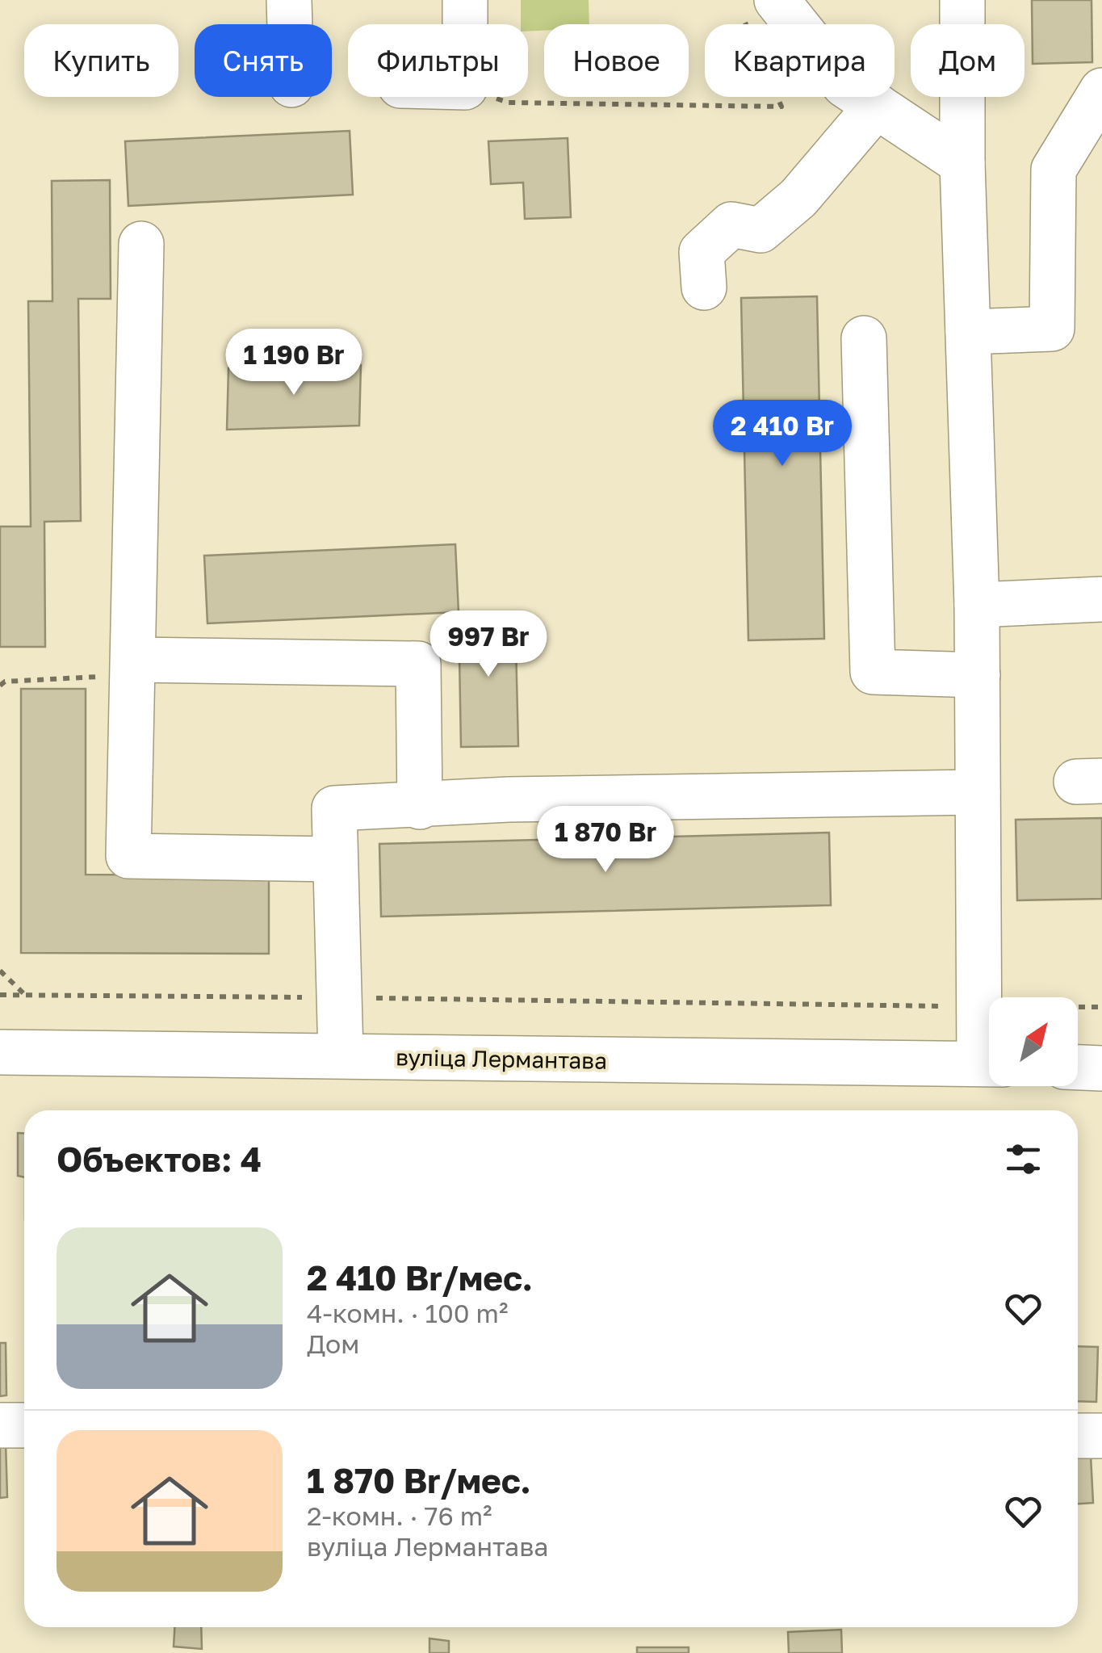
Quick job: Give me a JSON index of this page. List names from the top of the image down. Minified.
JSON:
{"streets":{"street":["вуліца Лермантава"]},"north":"top right","page":{"chip":["Купить","Снять","Фильтры","Новое","Квартира","Дом"],"price":["1 190 Br","2 410 Br","997 Br","1 870 Br"],"heading":"Объектов: 4","list":[{"name":"2 410 Br/мес.","note":"4-комн. · 100 m² · Дом"},{"name":"1 870 Br/мес.","note":"2-комн. · 76 m² · вуліца Лермантава"}]}}
